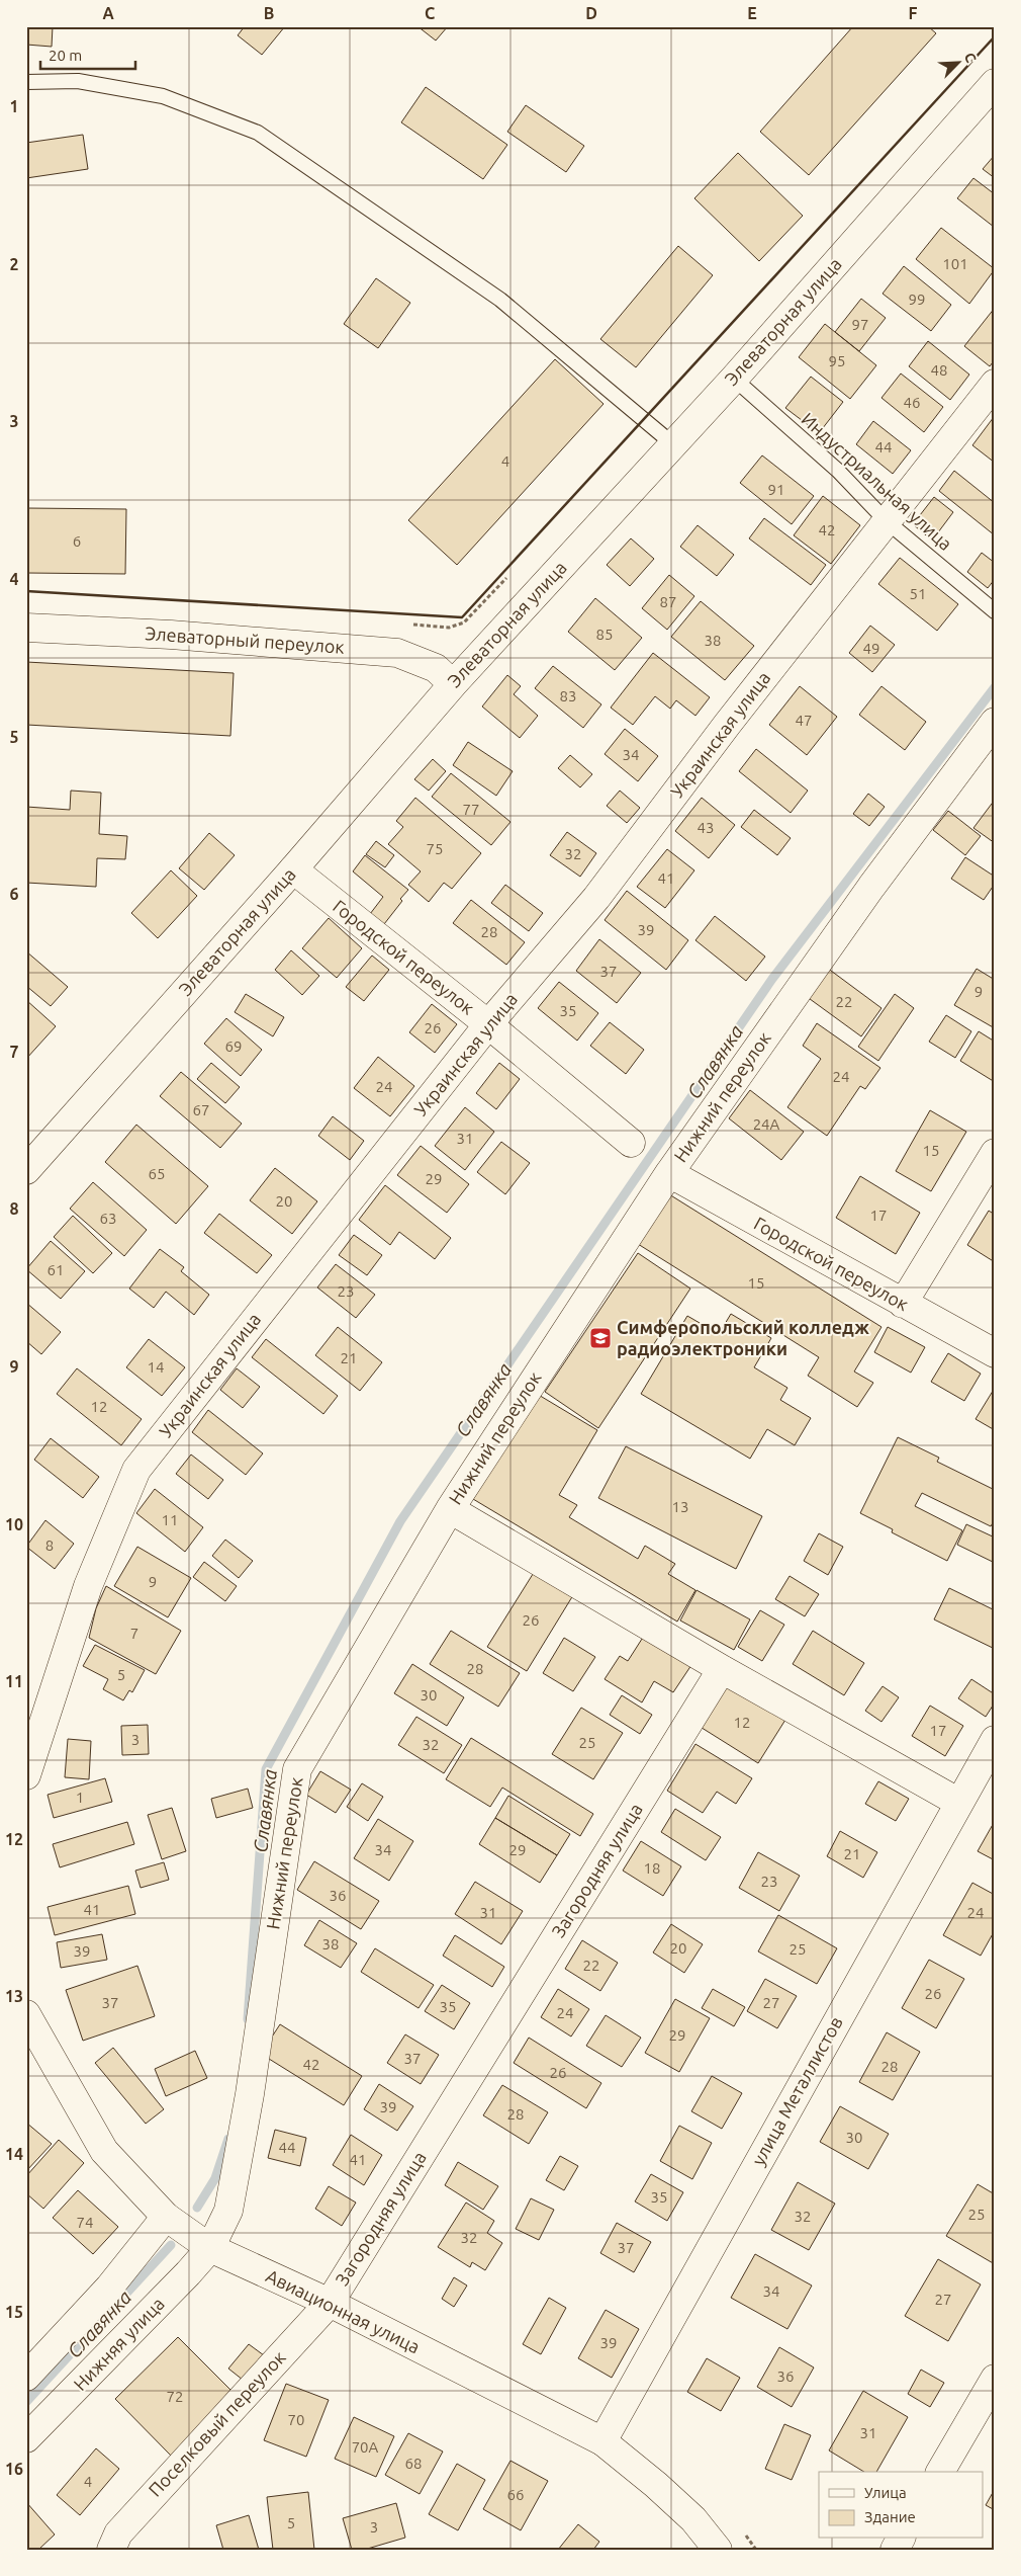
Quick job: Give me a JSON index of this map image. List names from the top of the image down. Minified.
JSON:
{"streets":{"street":["Элеваторная улица","Элеваторный переулок","Украинская улица","Городской переулок","Нижний переулок","Загородняя улица","улица Металлистов","Авиационная улица","Нижняя улица","Поселковый переулок"],"lane":["Индустриальная улица"]},"crossings":[["Элеваторная улица","Индустриальная улица"],["Элеваторная улица","Элеваторный переулок"],["Элеваторная улица","Городской переулок"],["Индустриальная улица","Украинская улица"],["Украинская улица","Городской переулок"],["Городской переулок","Нижний переулок"],["Нижний переулок","Авиационная улица"],["Нижний переулок","Нижняя улица"],["Загородняя улица","Авиационная улица"],["Загородняя улица","Поселковый переулок"],["улица Металлистов","Авиационная улица"],["Авиационная улица","Нижняя улица"],["Авиационная улица","Поселковый переулок"]],"water":["Славянка"],"places":{"school or university":["Симферопольский колледж радиоэлектроники"]},"house_numbers":["101","99","97","95","48","46","44","4","91","42","6","51","87","85","38","49","83","47","34","77","43","75","32","41","39","28","37","9","22","35","26","69","24","24","67","24А","31","15","65","29","20","17","63","61","15","23","21","14","12","13","11","8","9","26","7","28","5","30","12","17","3","25","32","1","34","29","21","18","23","36","41","31","24","38","20","25","39","22","26","37","27","35","24","29","37","42","28","26","39","28","30","44","41","35","25","32","74","32","37","34","27","39","36","72","70","31","70А","68","4","66","5","3"],"legend":["Улица","Здание"],"scale_bar":"20 m","north":"top right","grid":{"columns":["A","B","C","D","E","F"],"rows":["1","2","3","4","5","6","7","8","9","10","11","12","13","14","15","16"]}}
